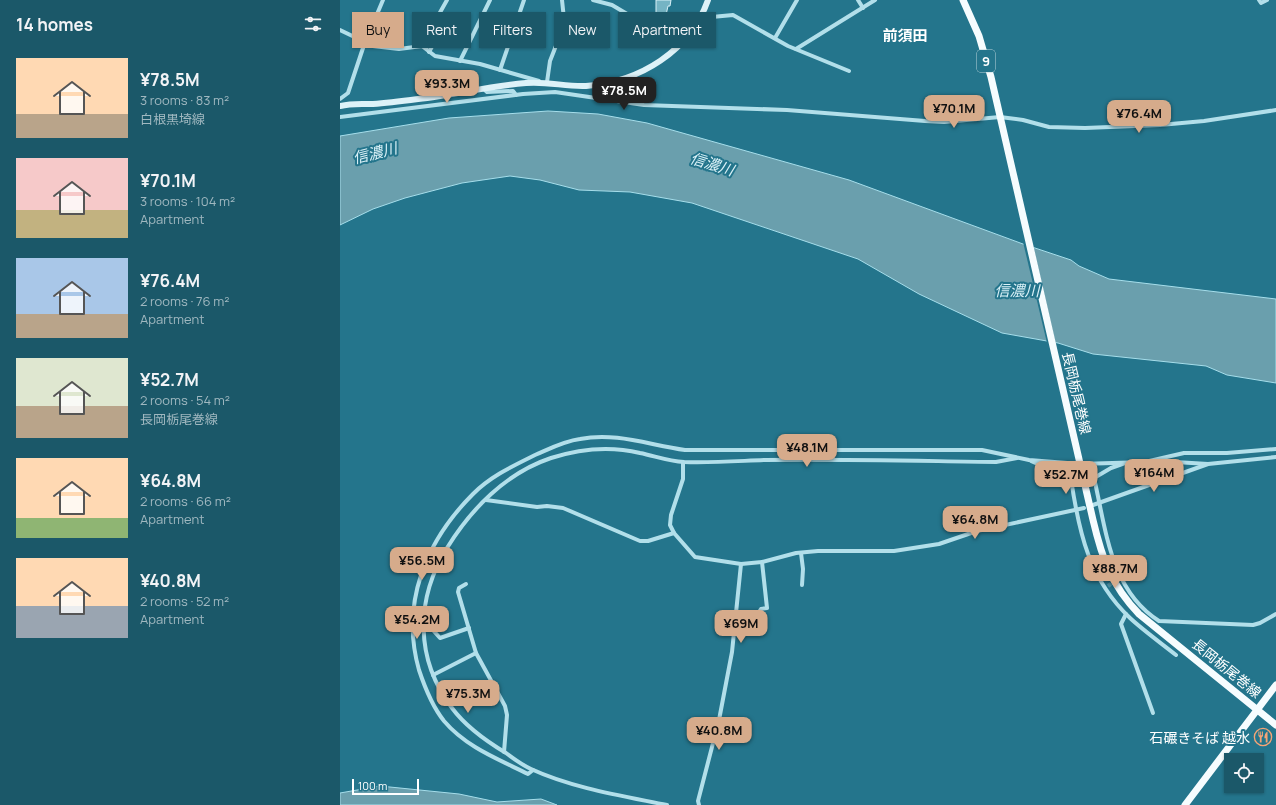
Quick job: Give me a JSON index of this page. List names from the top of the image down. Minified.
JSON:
{"streets":{"main road":["9","長岡栃尾巻線"]},"districts":["前須田"],"water":["信濃川"],"places":{"restaurant":["石碾きそば 越水"]},"scale_bar":"100 m","page":{"heading":"14 homes","chip":["Buy","Rent","Filters","New","Apartment"],"list":[{"name":"¥78.5M","note":"3 rooms · 83 m² · 白根黒埼線"},{"name":"¥70.1M","note":"3 rooms · 104 m² · Apartment"},{"name":"¥76.4M","note":"2 rooms · 76 m² · Apartment"},{"name":"¥52.7M","note":"2 rooms · 54 m² · 長岡栃尾巻線"},{"name":"¥64.8M","note":"2 rooms · 66 m² · Apartment"},{"name":"¥40.8M","note":"2 rooms · 52 m² · Apartment"}],"price":["¥93.3M","¥78.5M","¥70.1M","¥76.4M","¥48.1M","¥164M","¥52.7M","¥64.8M","¥56.5M","¥88.7M","¥54.2M","¥69M","¥75.3M","¥40.8M"],"scale":"100 m"}}
